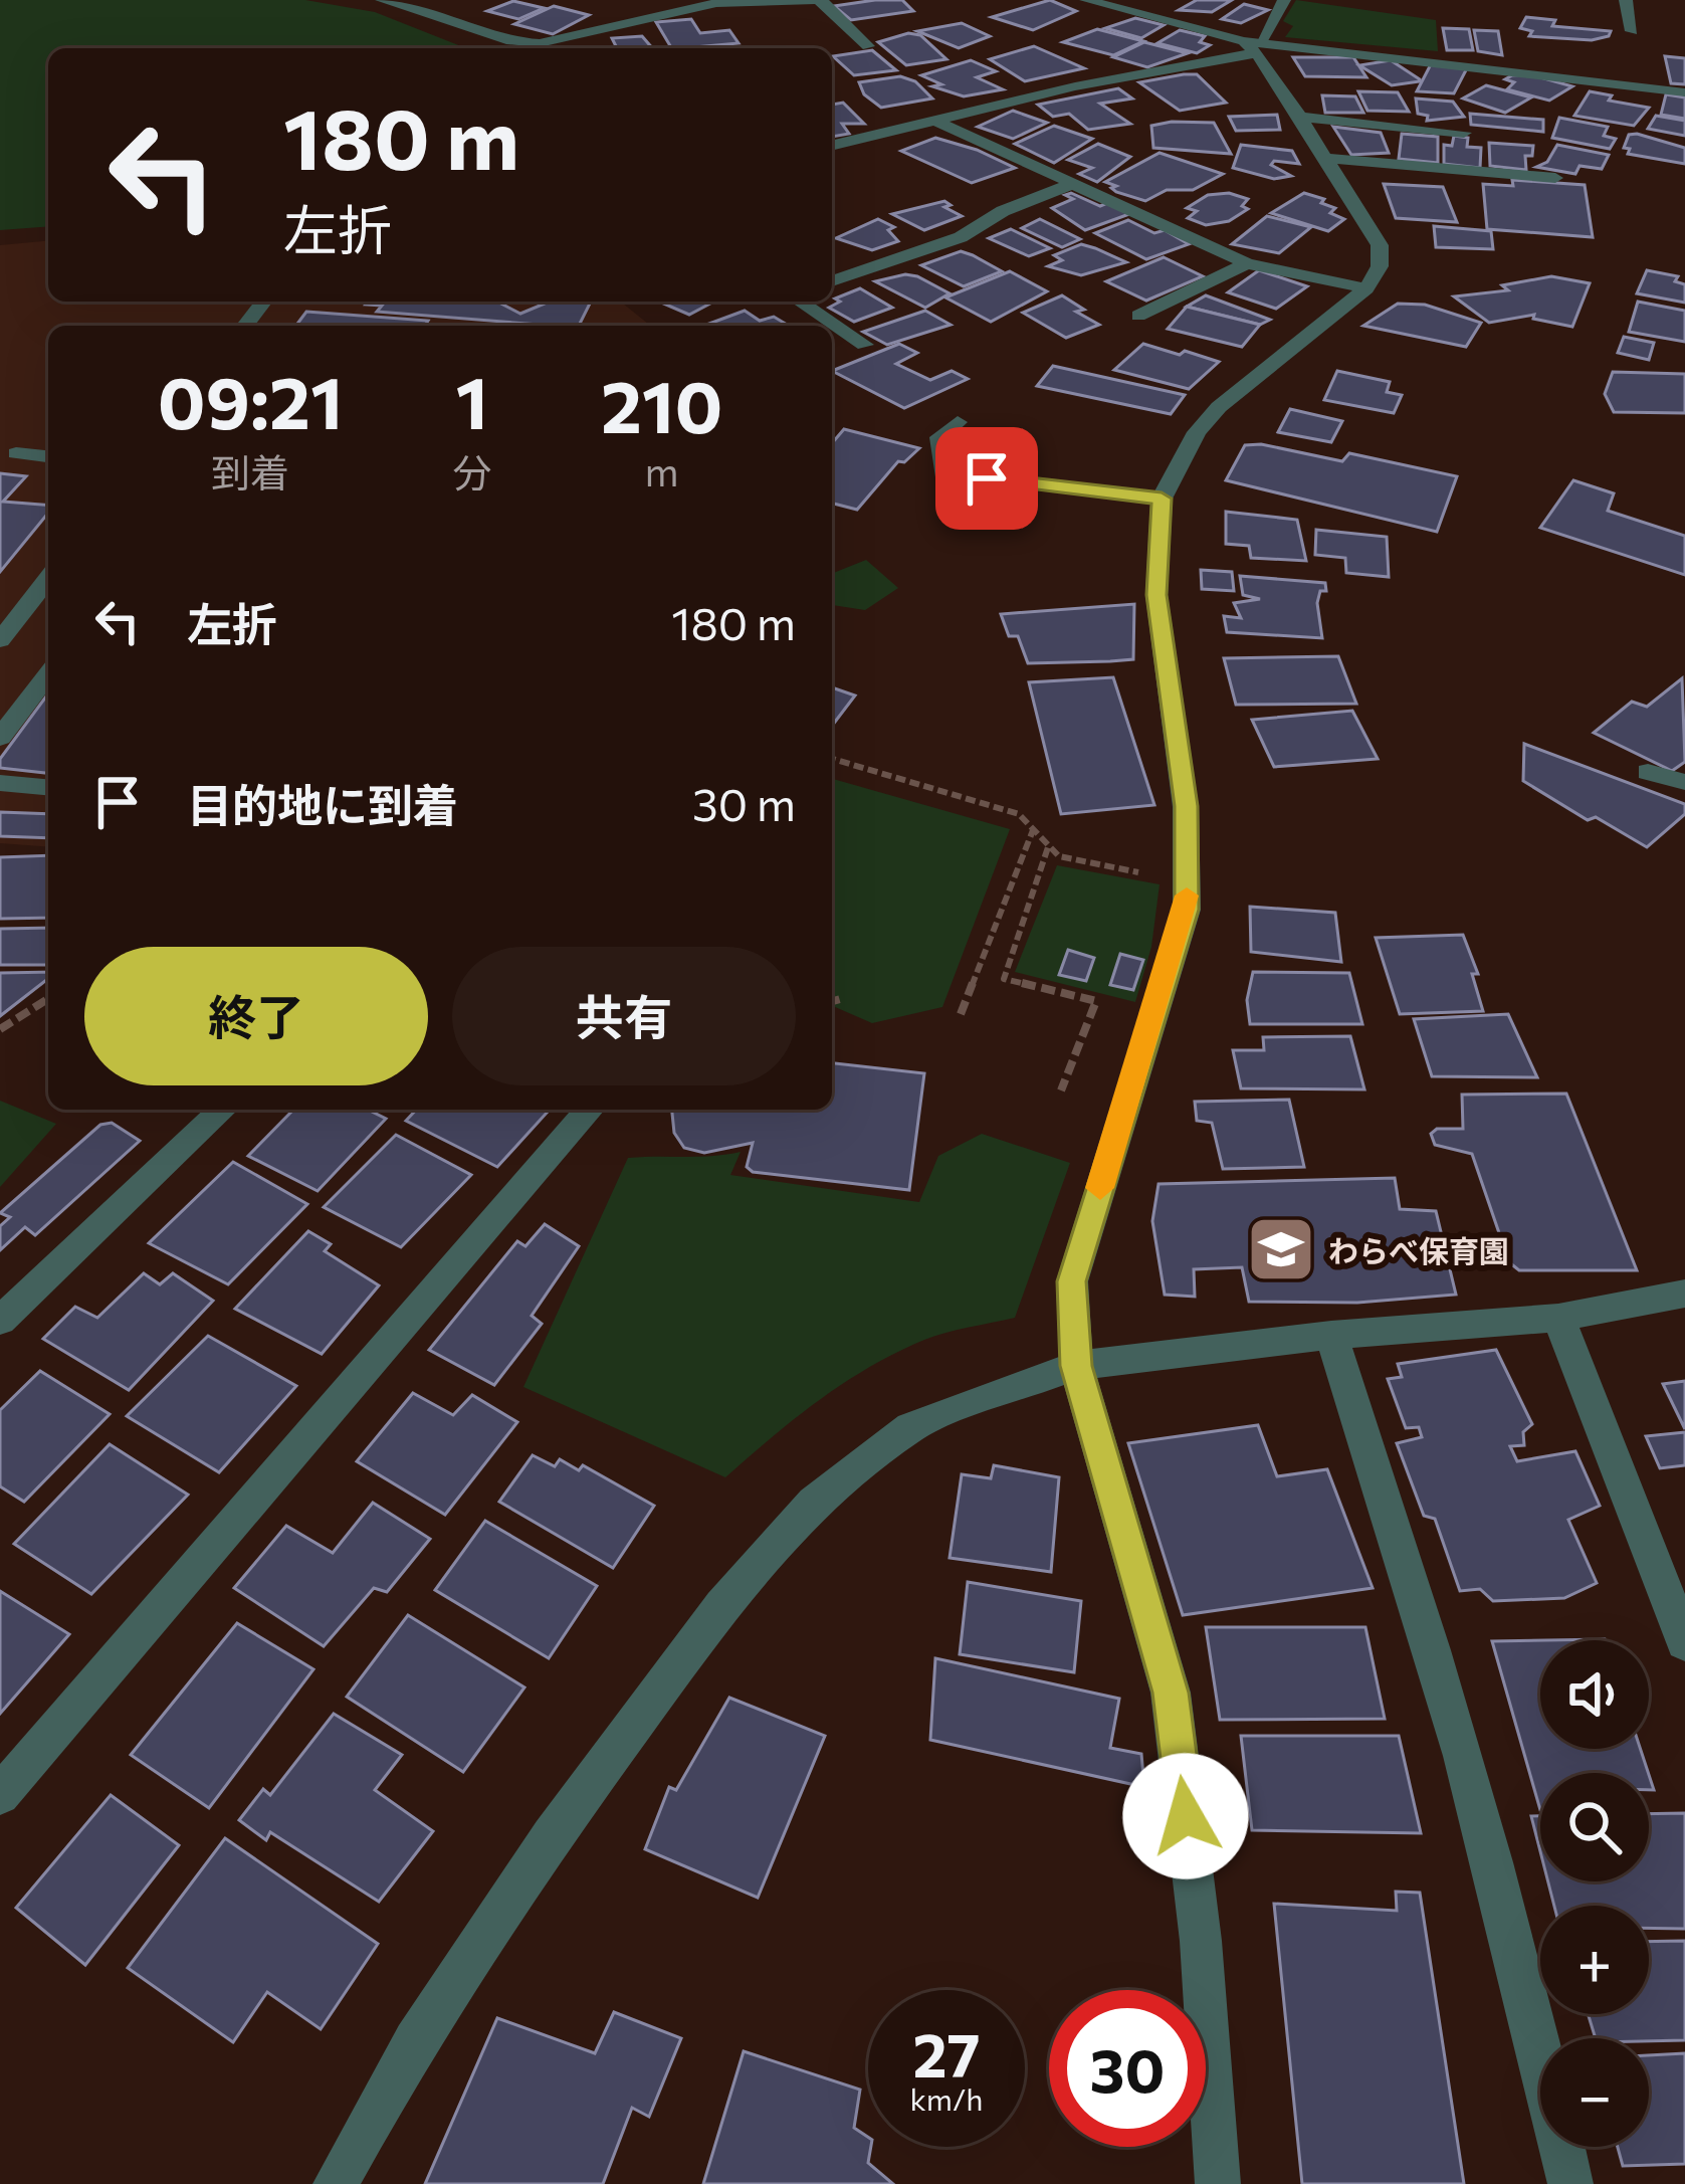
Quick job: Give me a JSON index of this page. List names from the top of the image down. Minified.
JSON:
{"places":{"school or university":["わらべ保育園"]},"page":{"turn":["180 m","左折"],"eta":["09:21","到着","1","分","210","m"],"list":[{"name":"左折","value":"180 m"},{"name":"目的地に到着","value":"30 m"}],"buttons":["終了","共有"],"map_buttons":["+","−"],"speed":"27 km/h","limit":"30"}}
